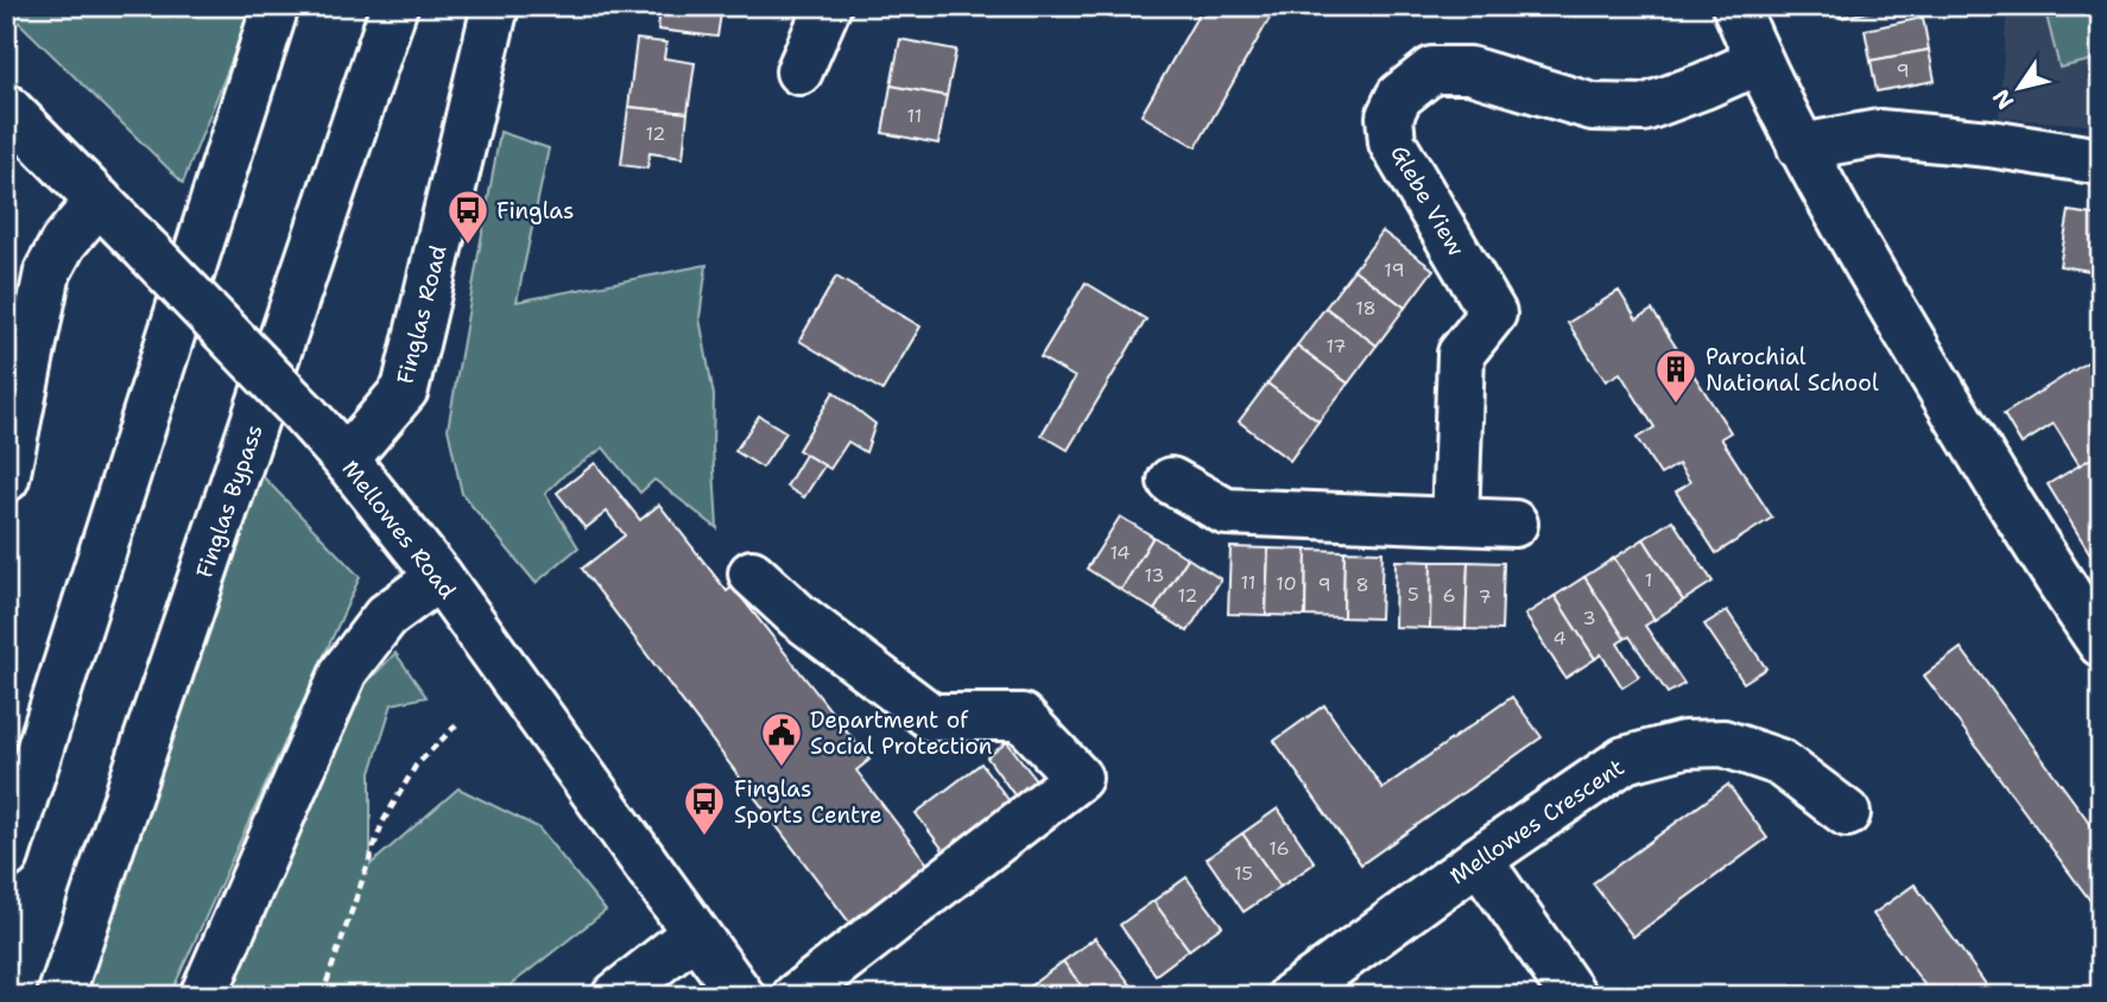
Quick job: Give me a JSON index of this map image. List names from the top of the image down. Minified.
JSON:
{"streets":{"main road":["Glebe View","Finglas Road","Finglas Bypass","Mellowes Road","Mellowes Crescent"]},"crossings":[["Finglas Road","Mellowes Road"]],"places":{"bus stop":["Finglas","Finglas Sports Centre"],"building":["Parochial National School"],"public building":["Department of Social Protection"]},"house_numbers":["9","11","12","19","18","17","14","13","1","11","10","9","8","5","12","6","7","3","4","16","15"],"north":"bottom left"}
